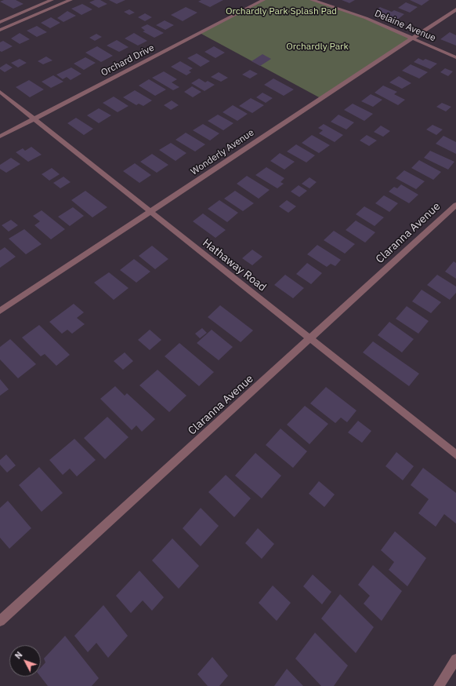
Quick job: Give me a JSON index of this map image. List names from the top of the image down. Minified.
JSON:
{"streets":{"street":["Delaine Avenue","Orchard Drive","Wonderly Avenue","Claranna Avenue","Hathaway Road"]},"crossings":[["Delaine Avenue","Wonderly Avenue"],["Orchard Drive","Hathaway Road"],["Wonderly Avenue","Hathaway Road"],["Claranna Avenue","Hathaway Road"]],"parks":["Orchardly Park Splash Pad","Orchardly Park"],"north":"top left"}
